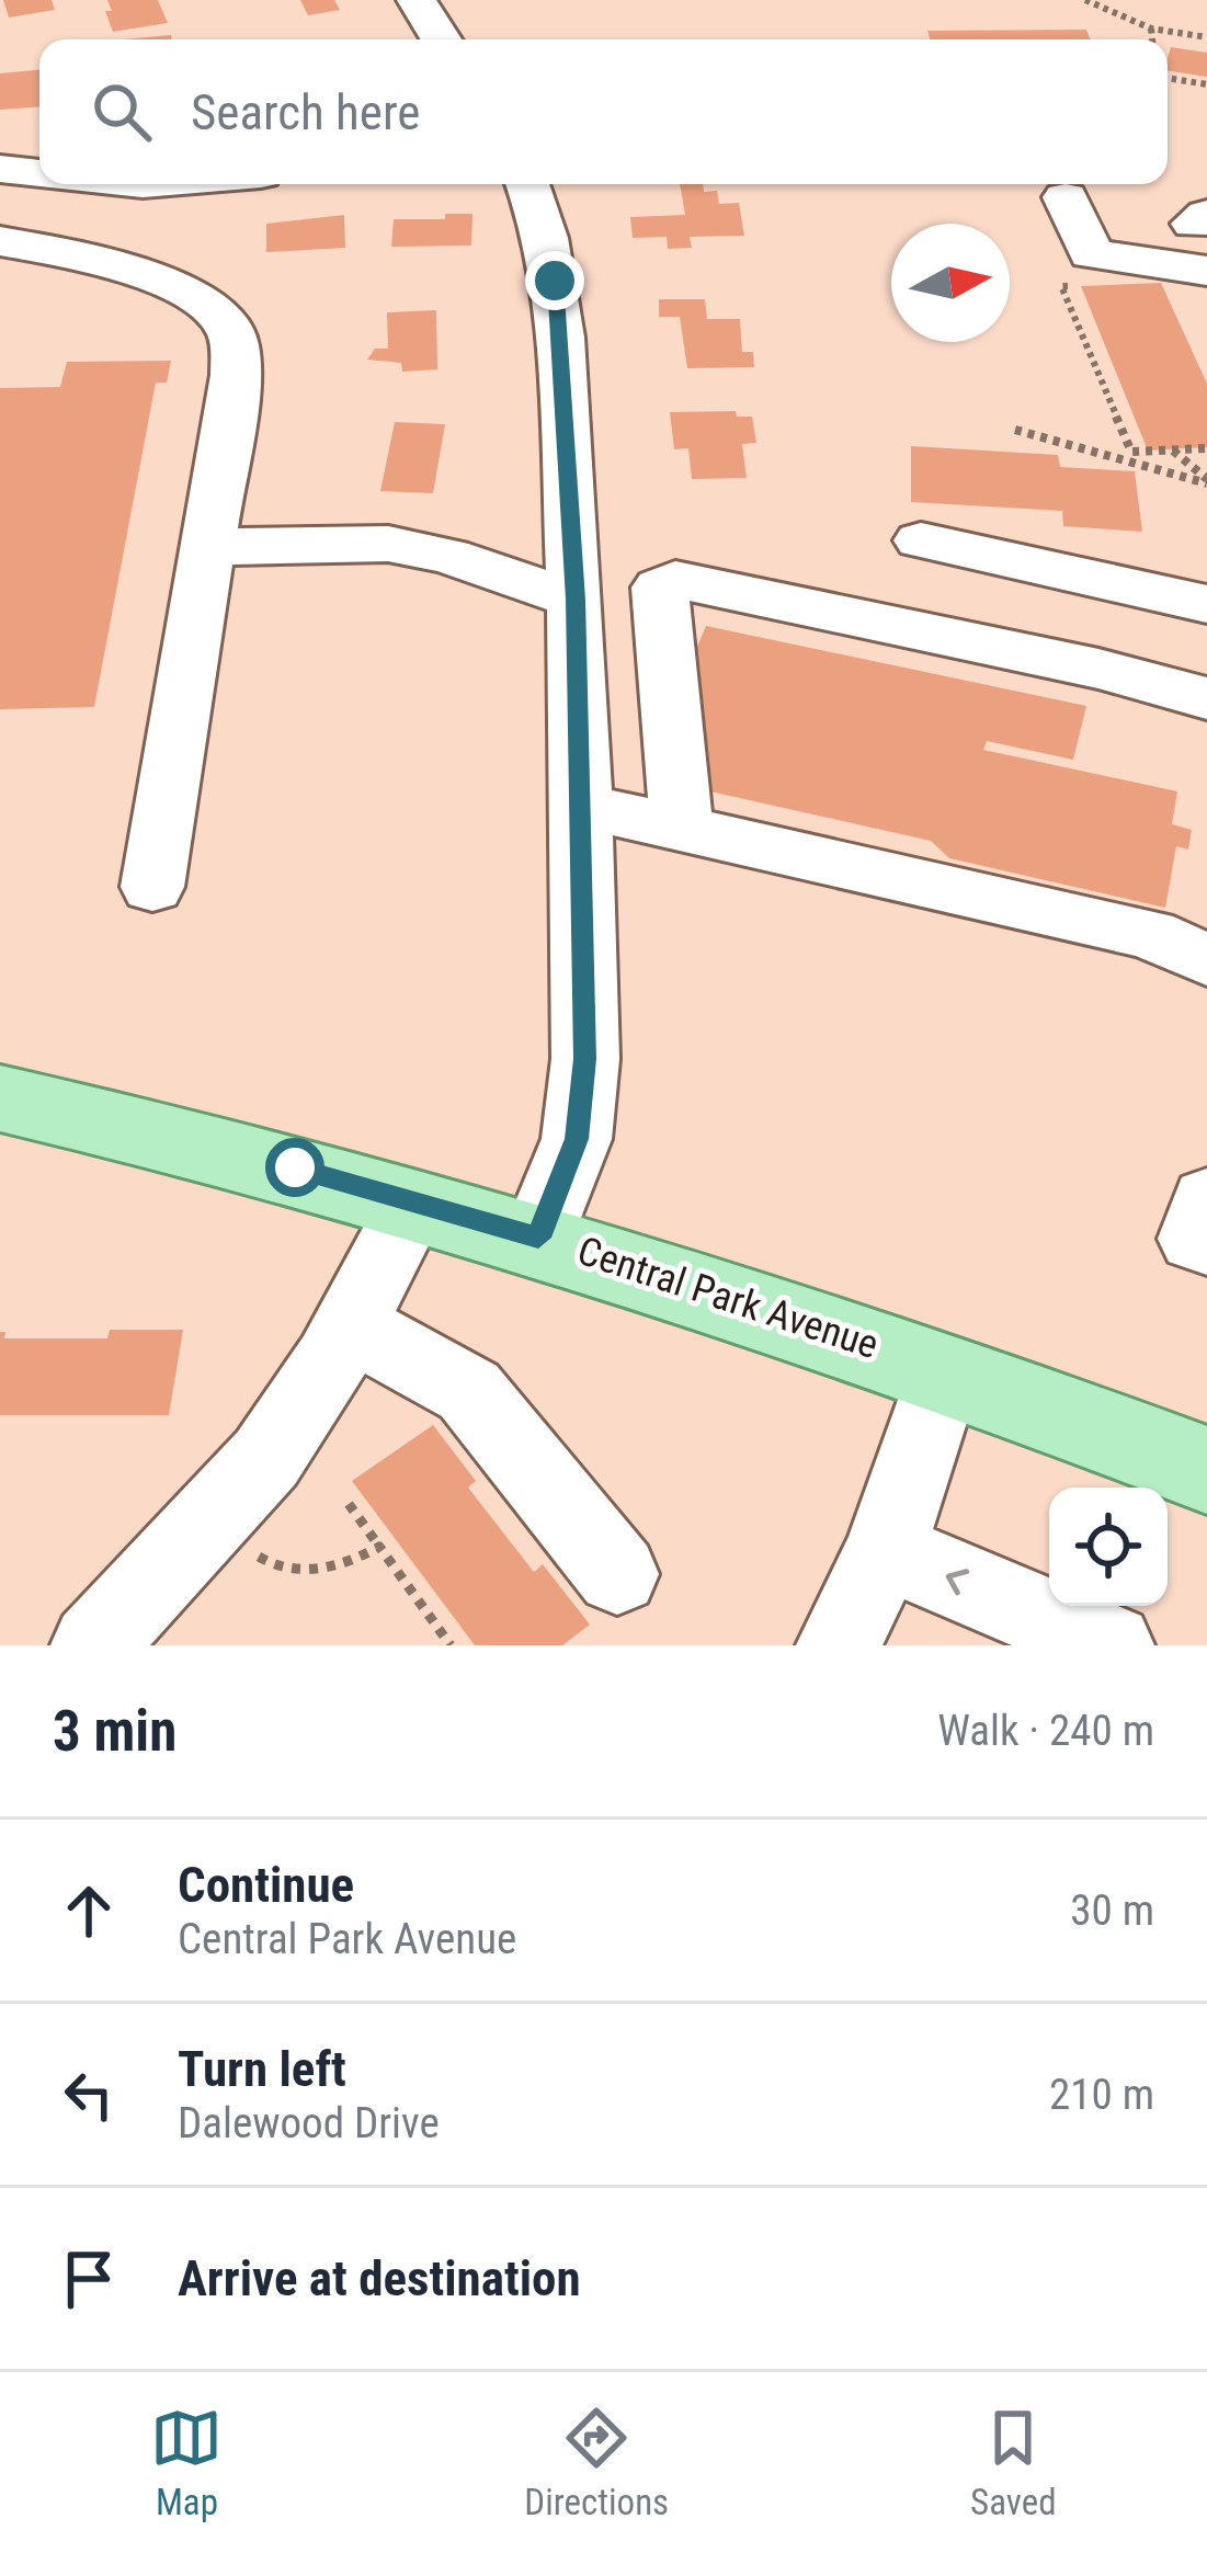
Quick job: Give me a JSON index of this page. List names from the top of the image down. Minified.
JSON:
{"streets":{"main road":["Central Park Avenue"]},"north":"right","page":{"search":"Search here","heading":["3 min","Walk · 240 m"],"list":[["Continue","Central Park Avenue","30 m"],["Turn left","Dalewood Drive","210 m"],"Arrive at destination"],"nav":["Map","Directions","Saved"]}}
